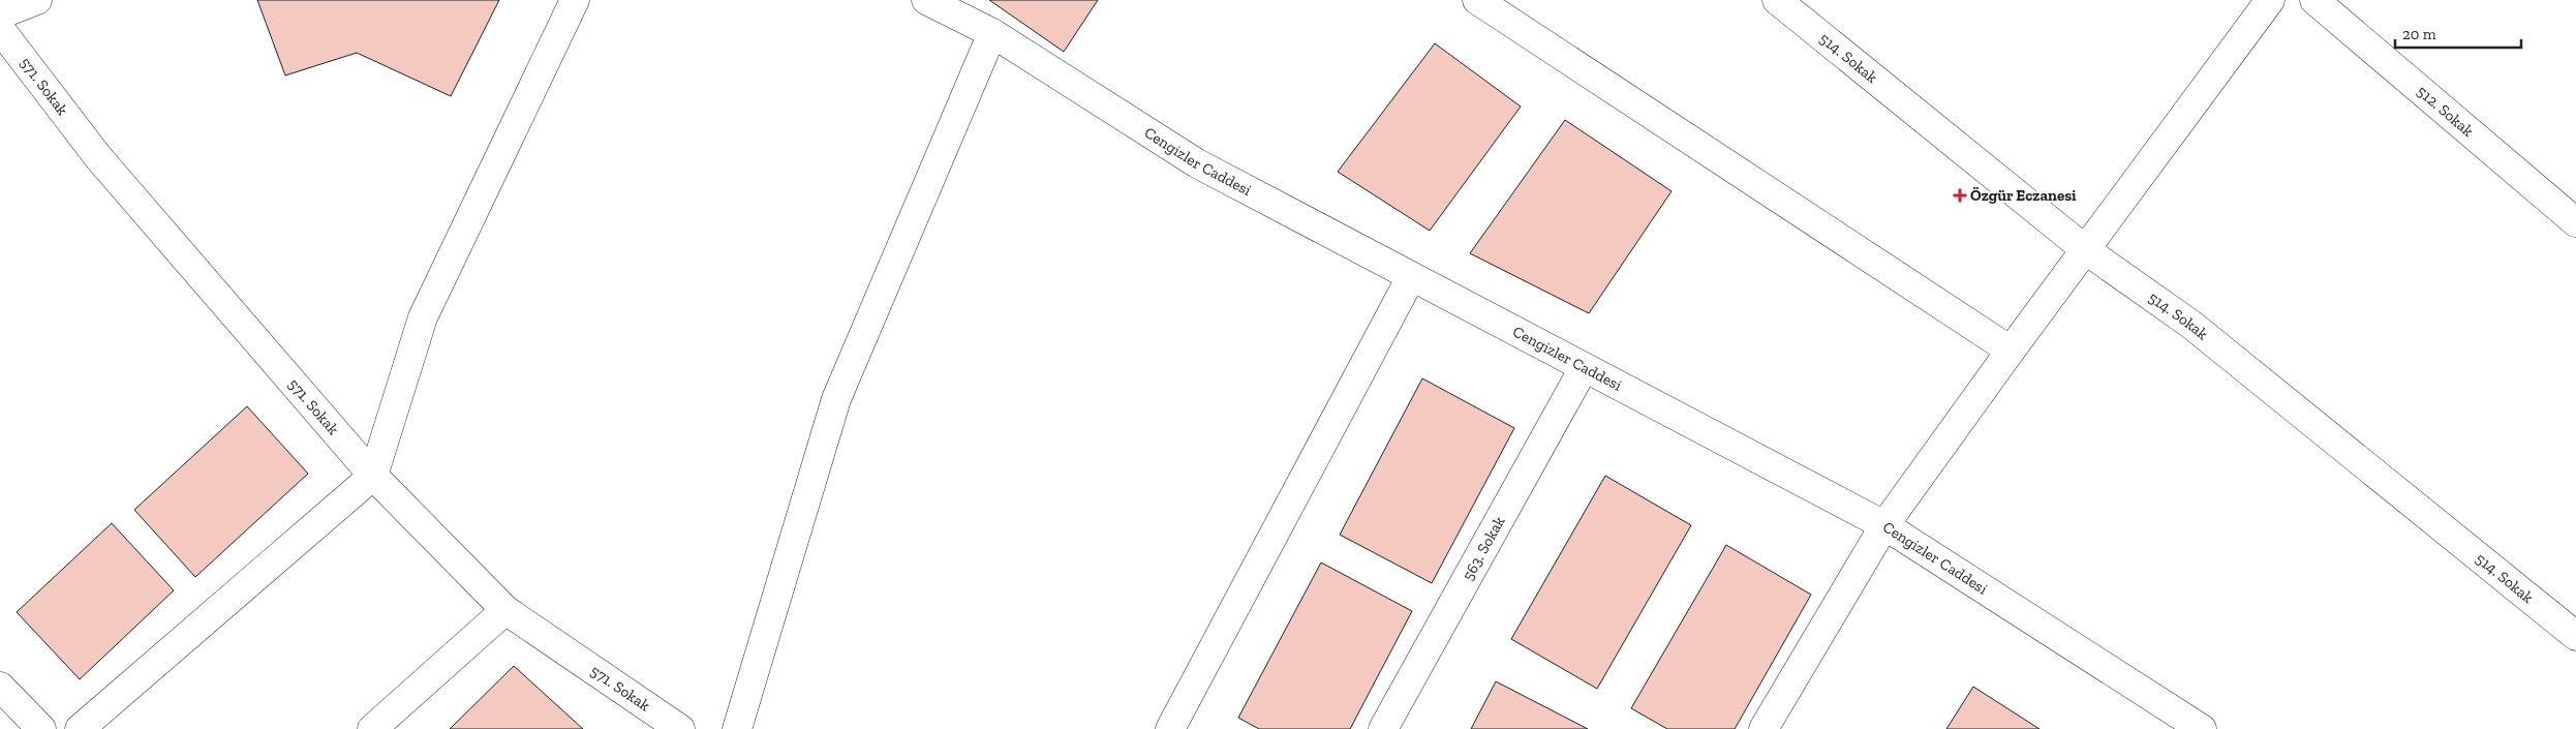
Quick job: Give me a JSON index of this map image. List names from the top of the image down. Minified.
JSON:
{"streets":{"main road":["514. Sokak","571. Sokak","512. Sokak","Cengizler Caddesi","563. Sokak"]},"crossings":[["Cengizler Caddesi","563. Sokak"]],"places":{"health":["Özgür Eczanesi"]},"scale_bar":"20 m"}
